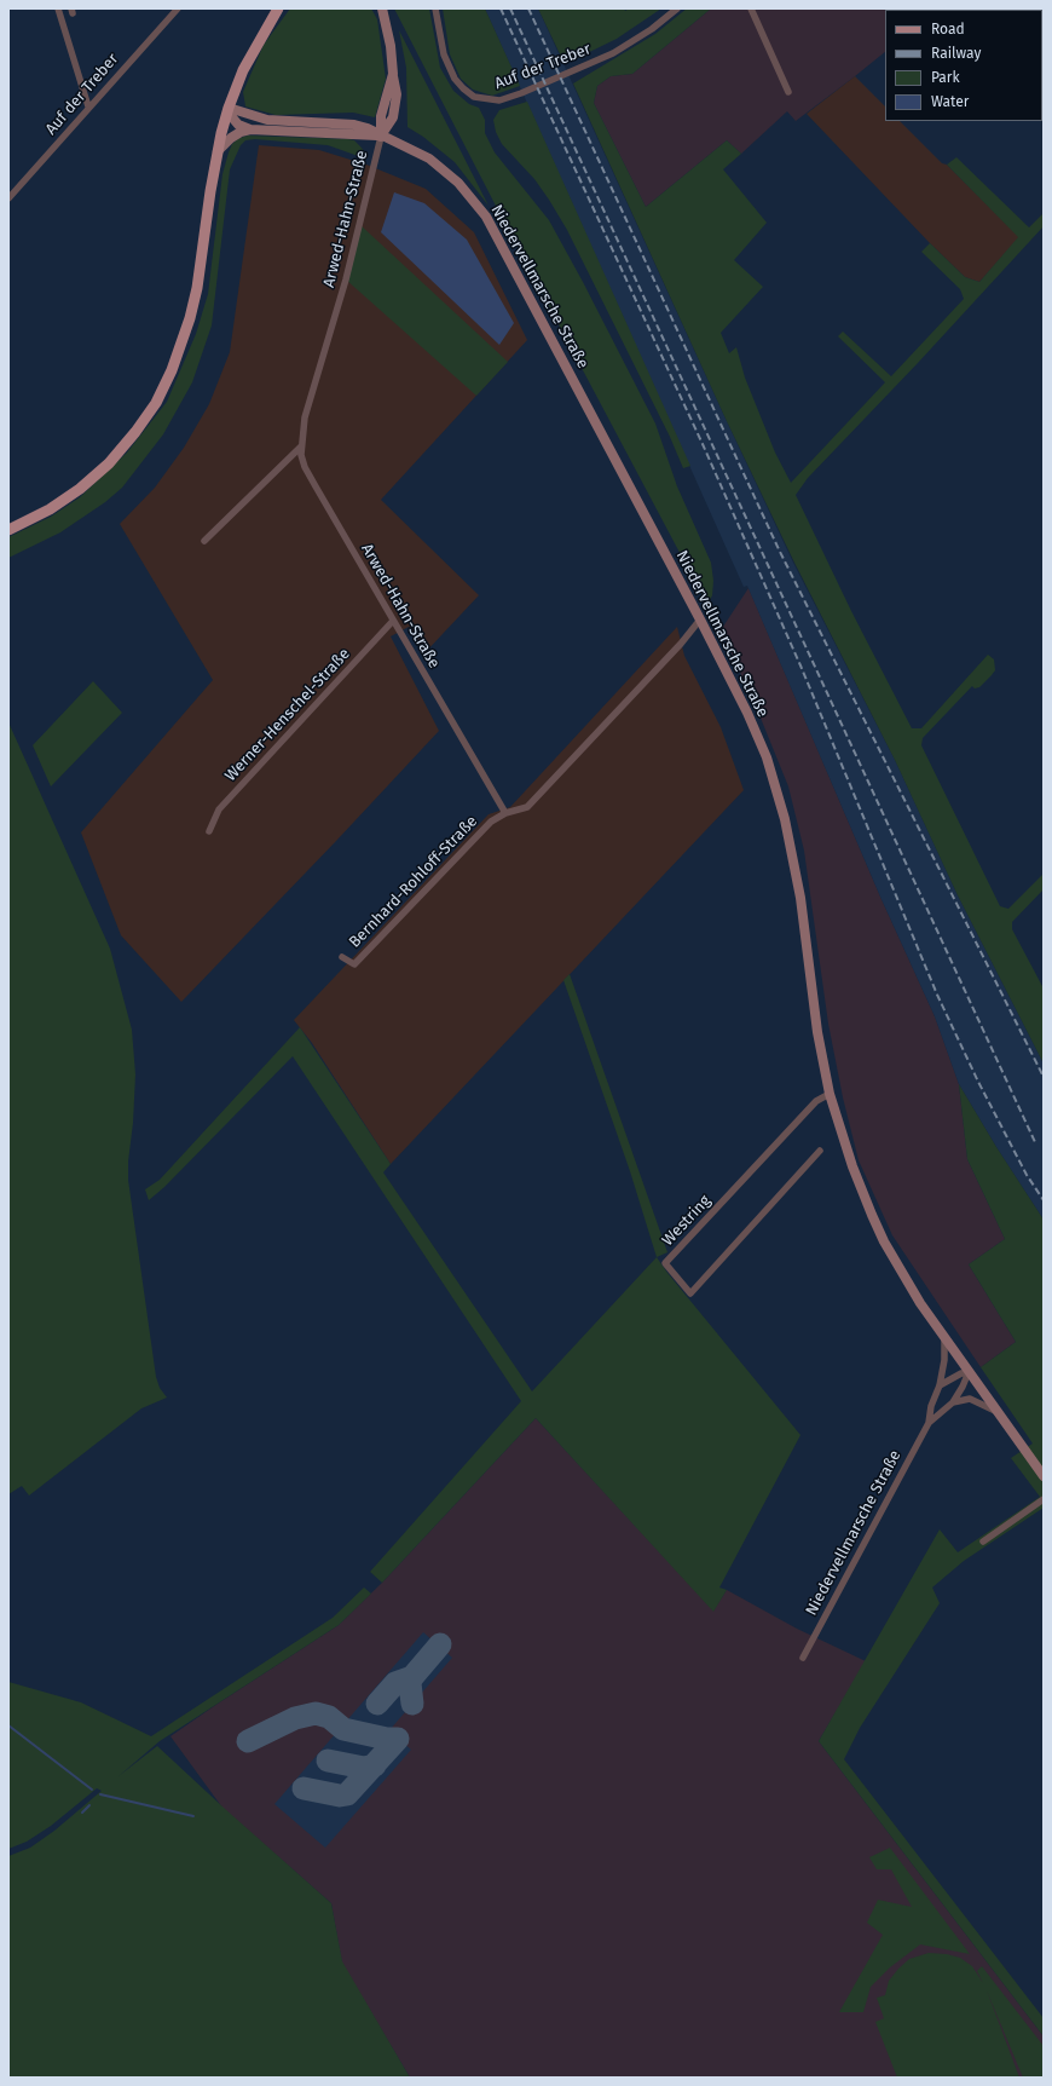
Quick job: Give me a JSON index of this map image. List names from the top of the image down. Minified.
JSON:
{"streets":{"main road":["Niedervellmarsche Straße"],"street":["Auf der Treber","Arwed-Hahn-Straße","Werner-Henschel-Straße","Bernhard-Rohloff-Straße","Westring"]},"crossings":[["Arwed-Hahn-Straße","Niedervellmarsche Straße"],["Arwed-Hahn-Straße","Werner-Henschel-Straße"],["Arwed-Hahn-Straße","Bernhard-Rohloff-Straße"],["Niedervellmarsche Straße","Westring"]],"legend":["Road","Railway","Park","Water"]}
